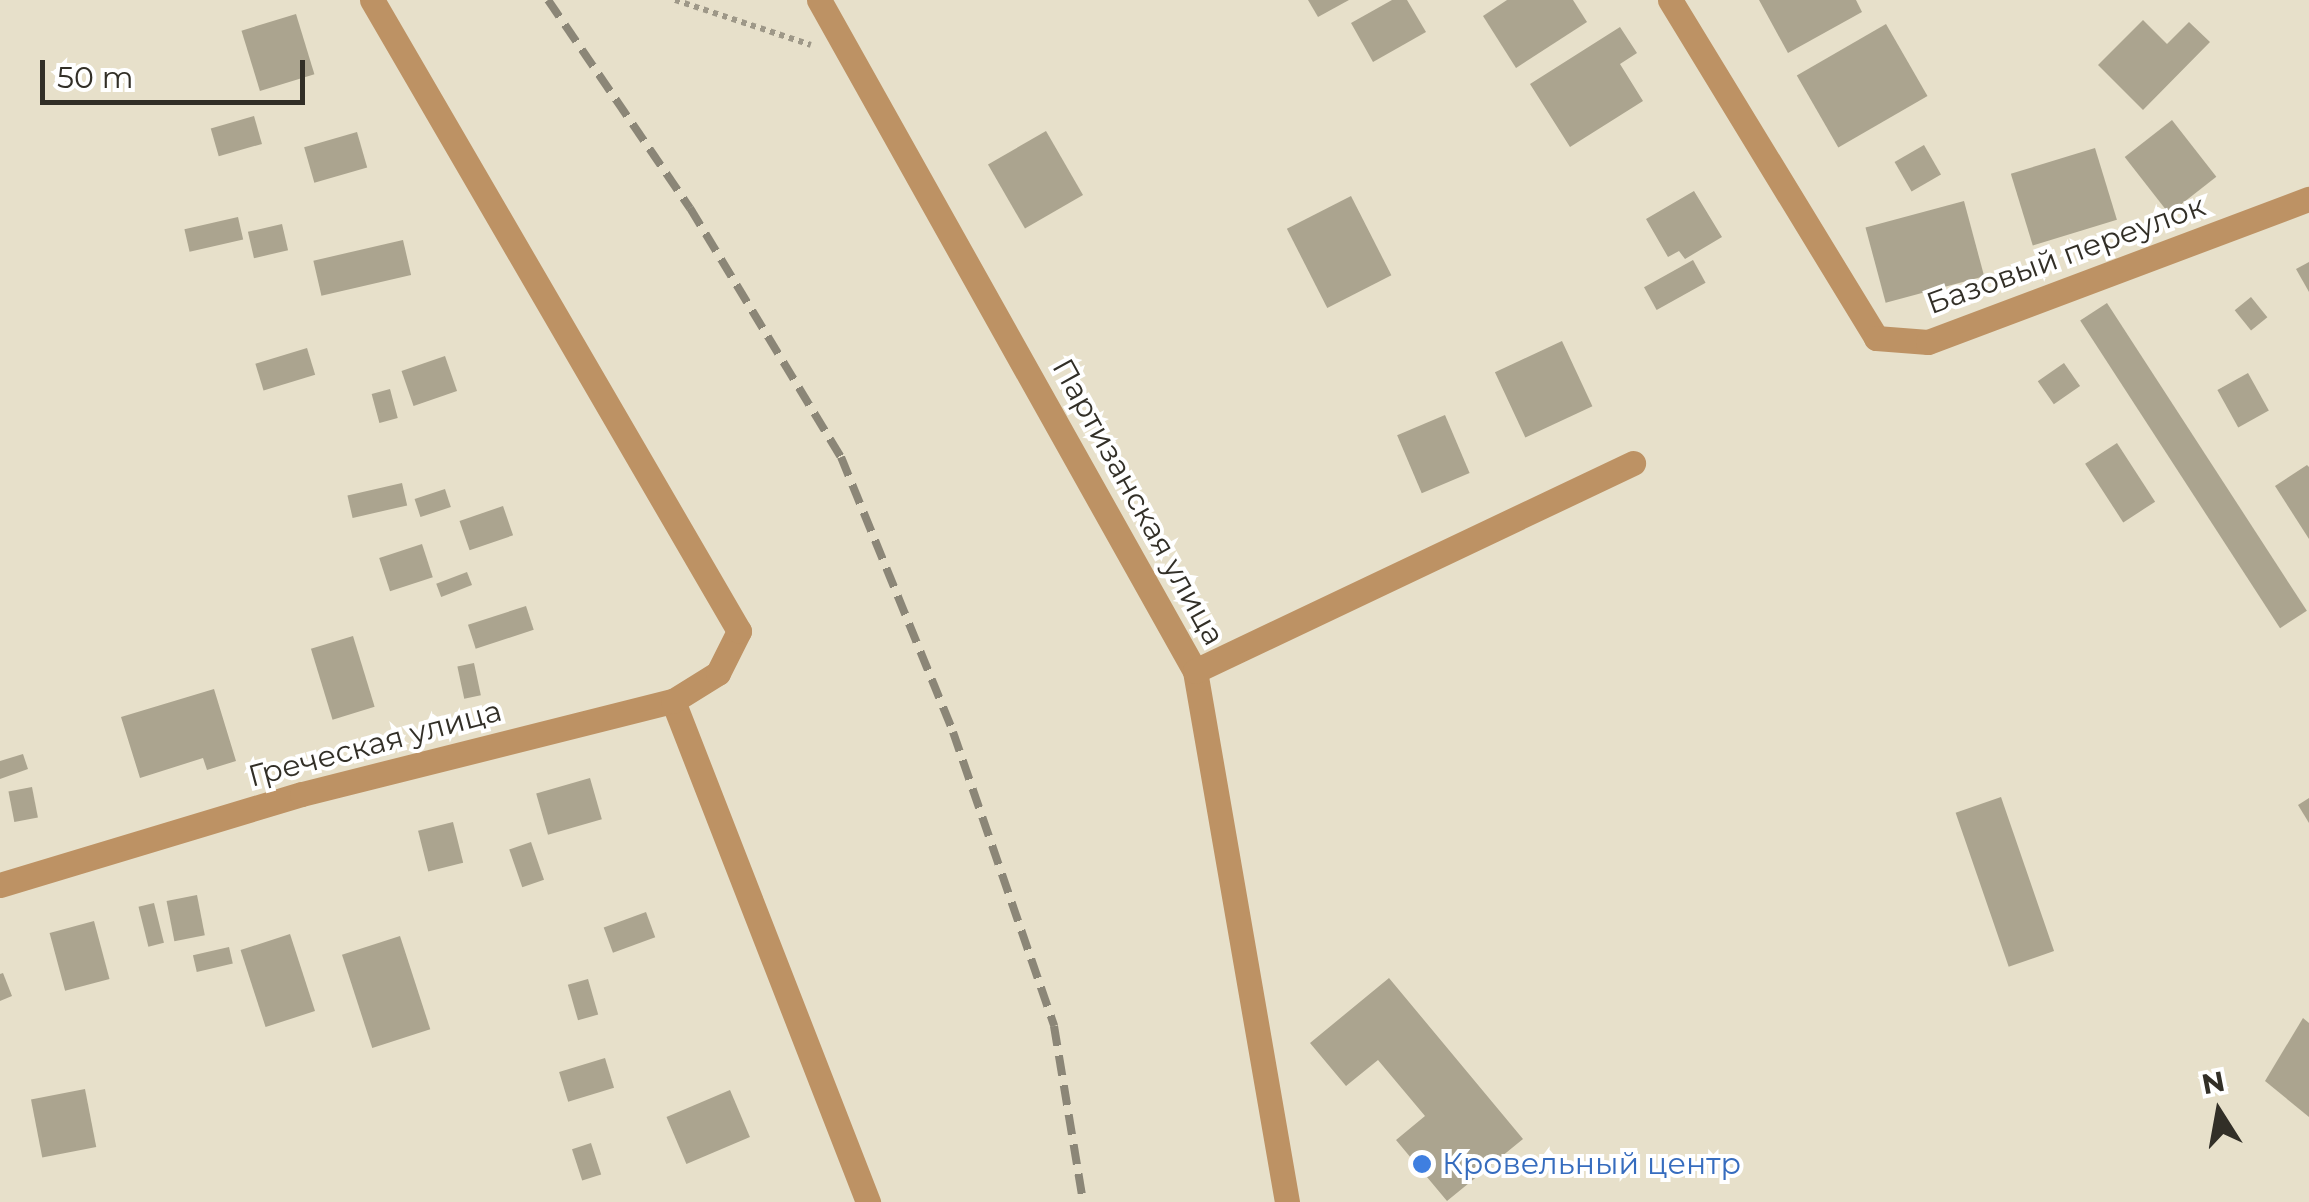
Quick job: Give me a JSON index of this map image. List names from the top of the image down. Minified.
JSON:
{"streets":{"street":["Базовый переулок","Партизанская улица","Греческая улица"]},"places":["Кровельный центр"],"scale_bar":"50 m","north":"top"}
